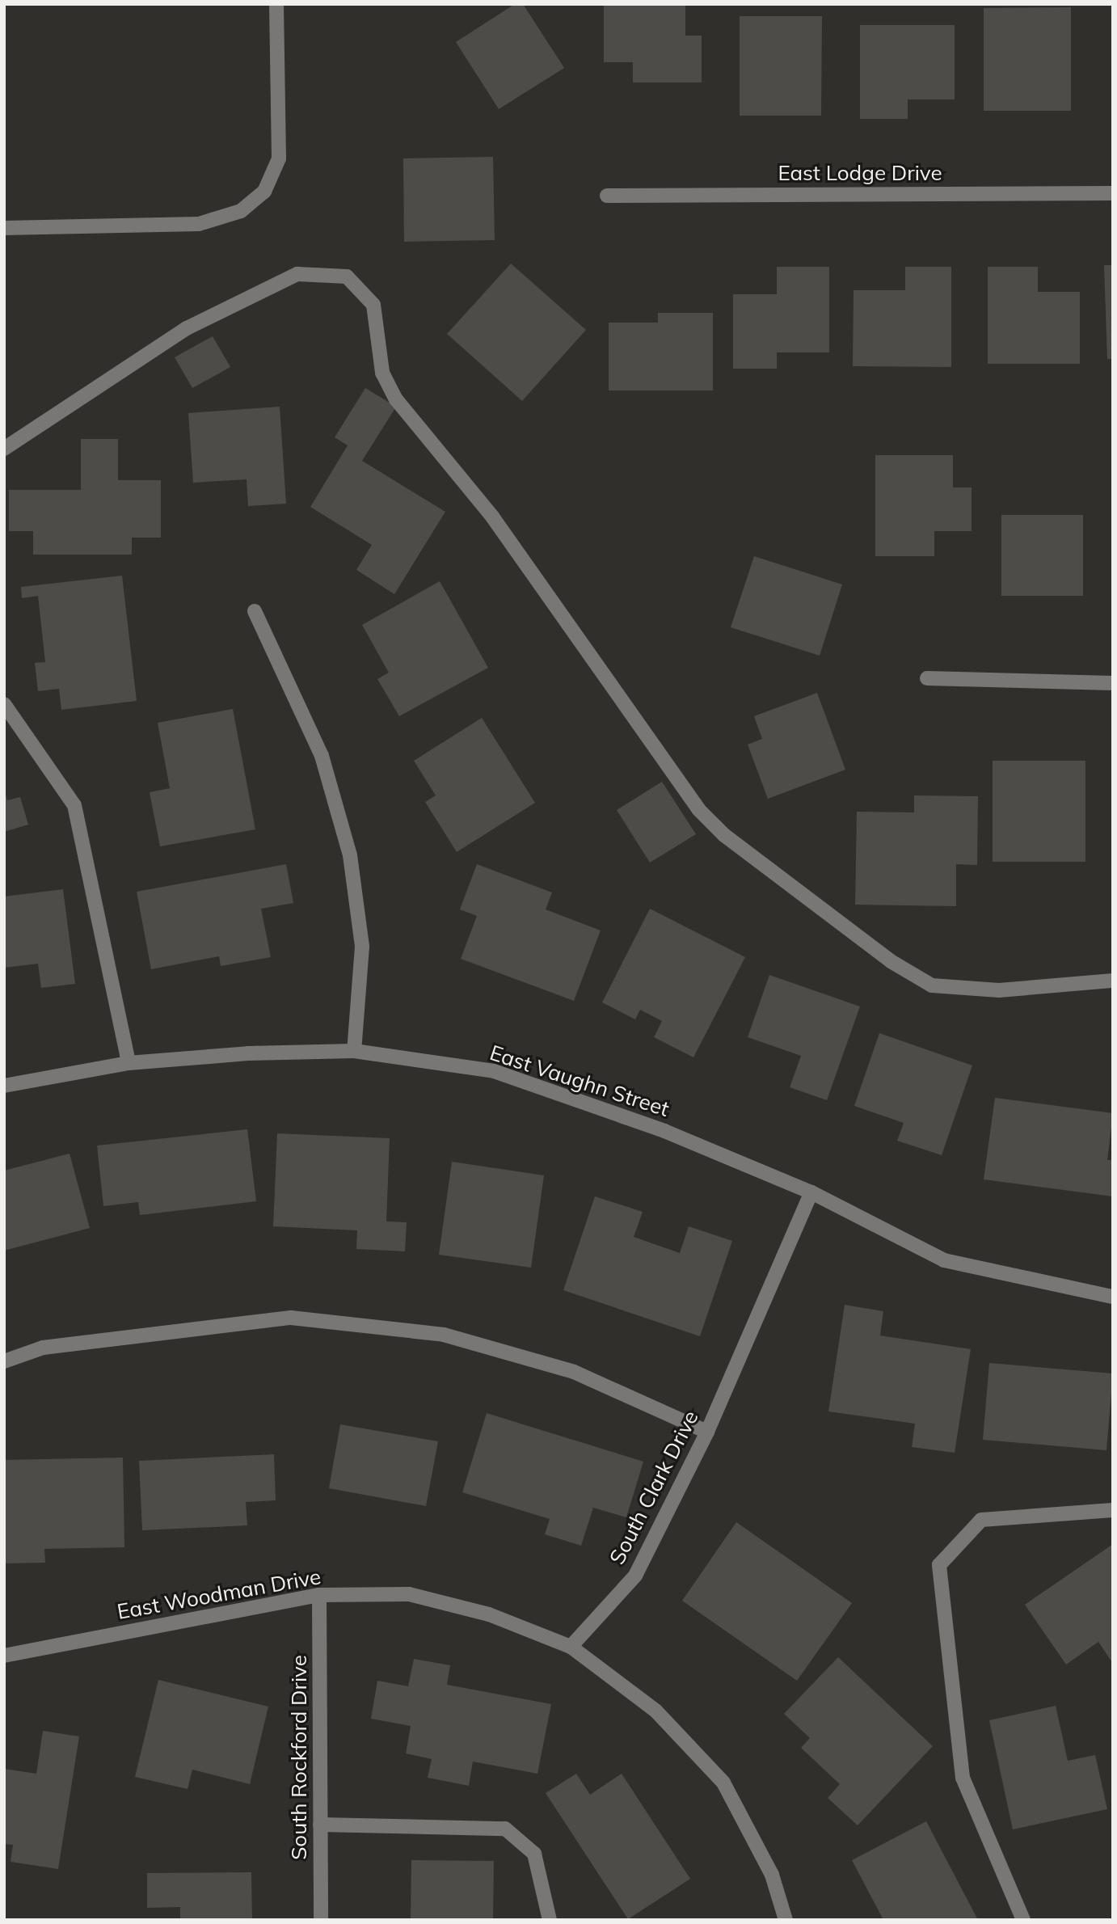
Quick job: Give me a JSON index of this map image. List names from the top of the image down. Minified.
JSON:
{"streets":{"street":["East Lodge Drive","East Vaughn Street","South Clark Drive","East Woodman Drive","South Rockford Drive"]},"crossings":[["East Vaughn Street","South Clark Drive"],["South Clark Drive","East Woodman Drive"],["East Woodman Drive","South Rockford Drive"]]}
